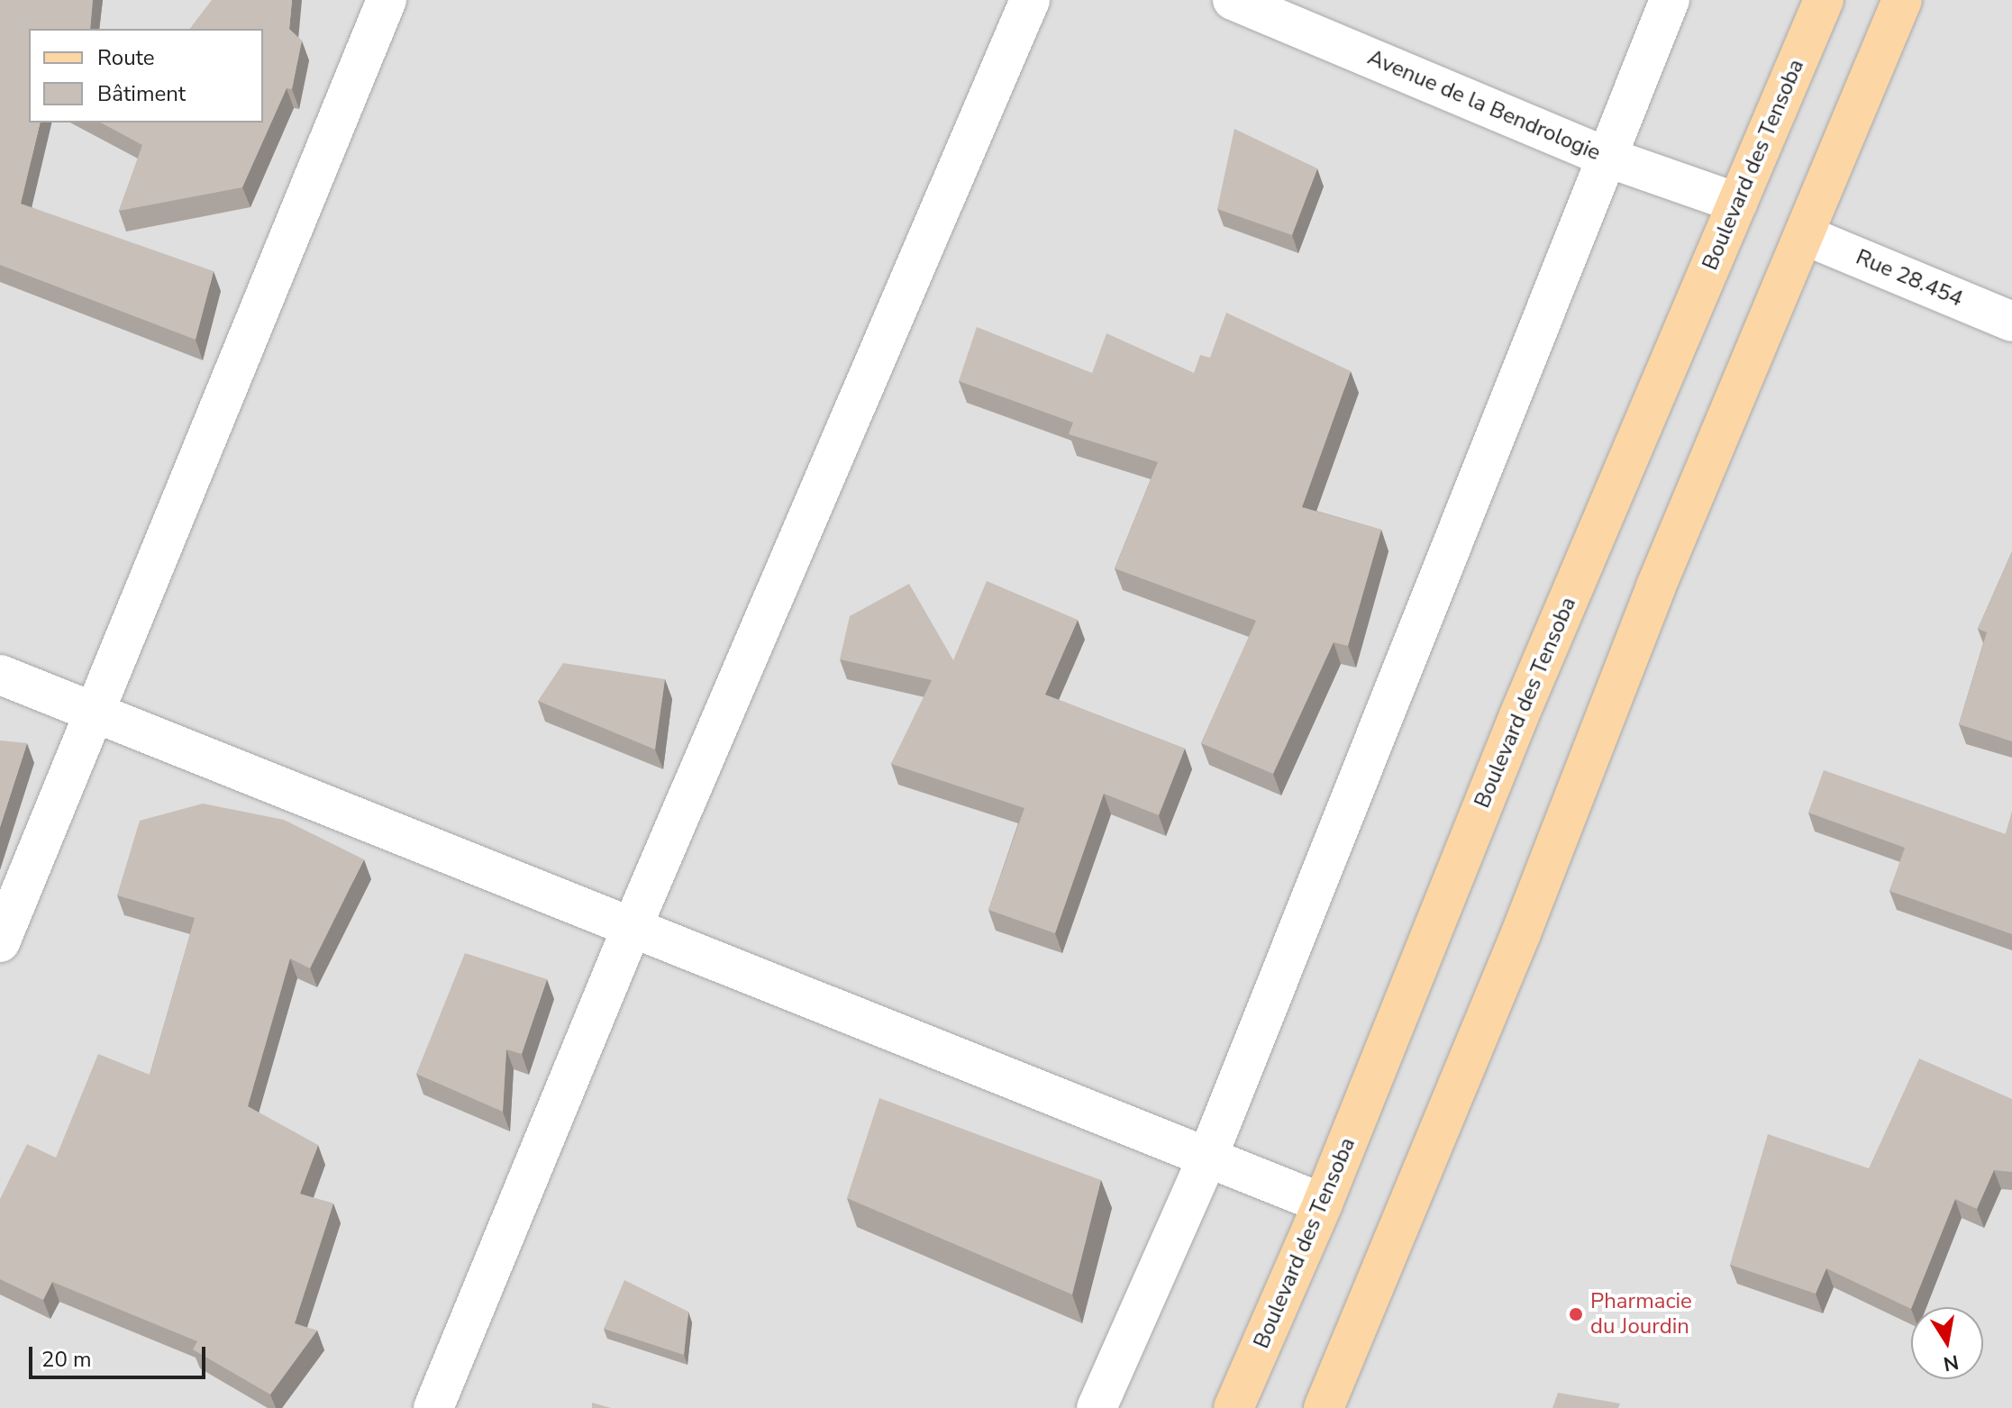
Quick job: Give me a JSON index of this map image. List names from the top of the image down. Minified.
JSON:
{"streets":{"main road":["Boulevard des Tensoba"],"street":["Avenue de la Bendrologie","Rue 28.454"]},"crossings":[["Avenue de la Bendrologie","Boulevard des Tensoba"]],"places":["Pharmacie du Jourdin"],"legend":["Route","Bâtiment"],"scale_bar":"20 m","north":"bottom"}
